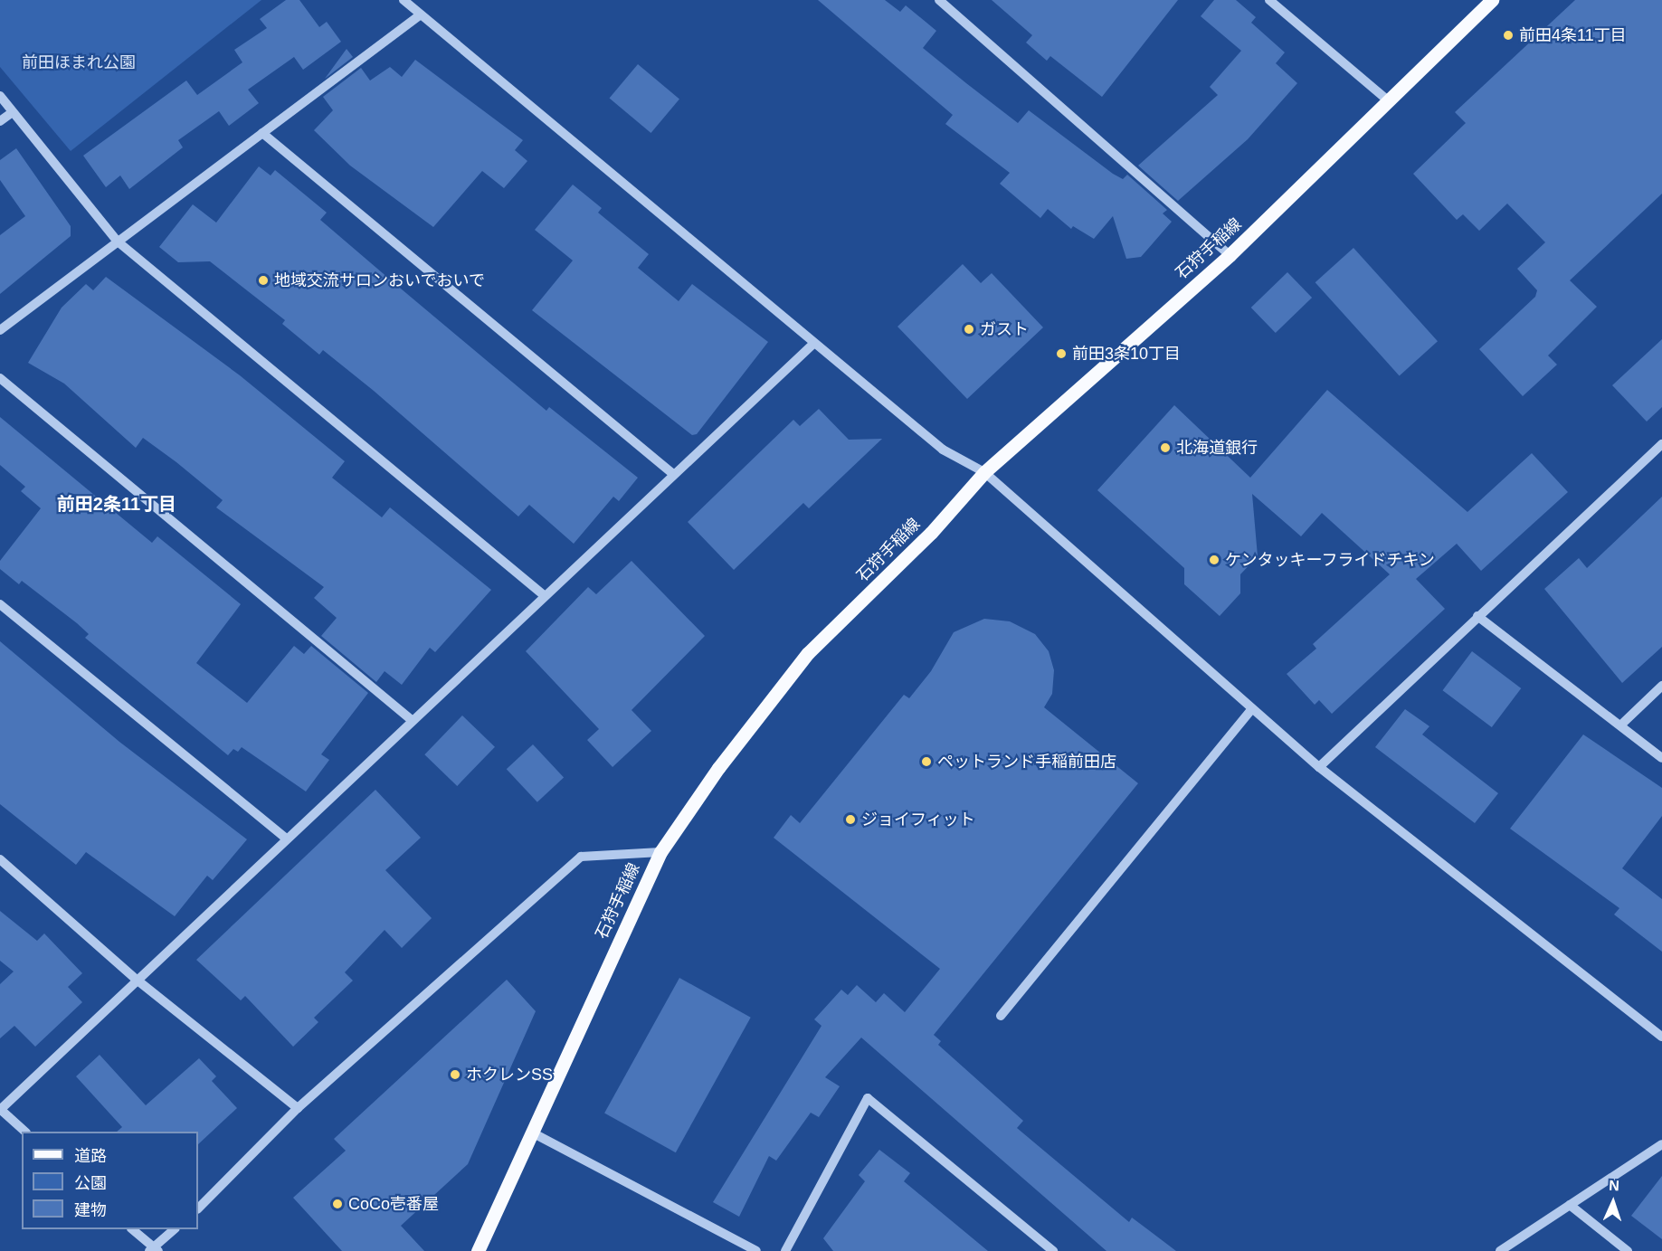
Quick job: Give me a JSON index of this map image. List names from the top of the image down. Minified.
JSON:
{"streets":{"main road":["石狩手稲線"]},"districts":["前田2条11丁目"],"parks":["前田ほまれ公園"],"places":["前田4条11丁目","地域交流サロンおいでおいで","ガスト","前田3条10丁目","北海道銀行","ケンタッキーフライドチキン","ペットランド手稲前田店","ジョイフィット","ホクレンSS","CoCo壱番屋"],"legend":["道路","公園","建物"],"north":"top"}
